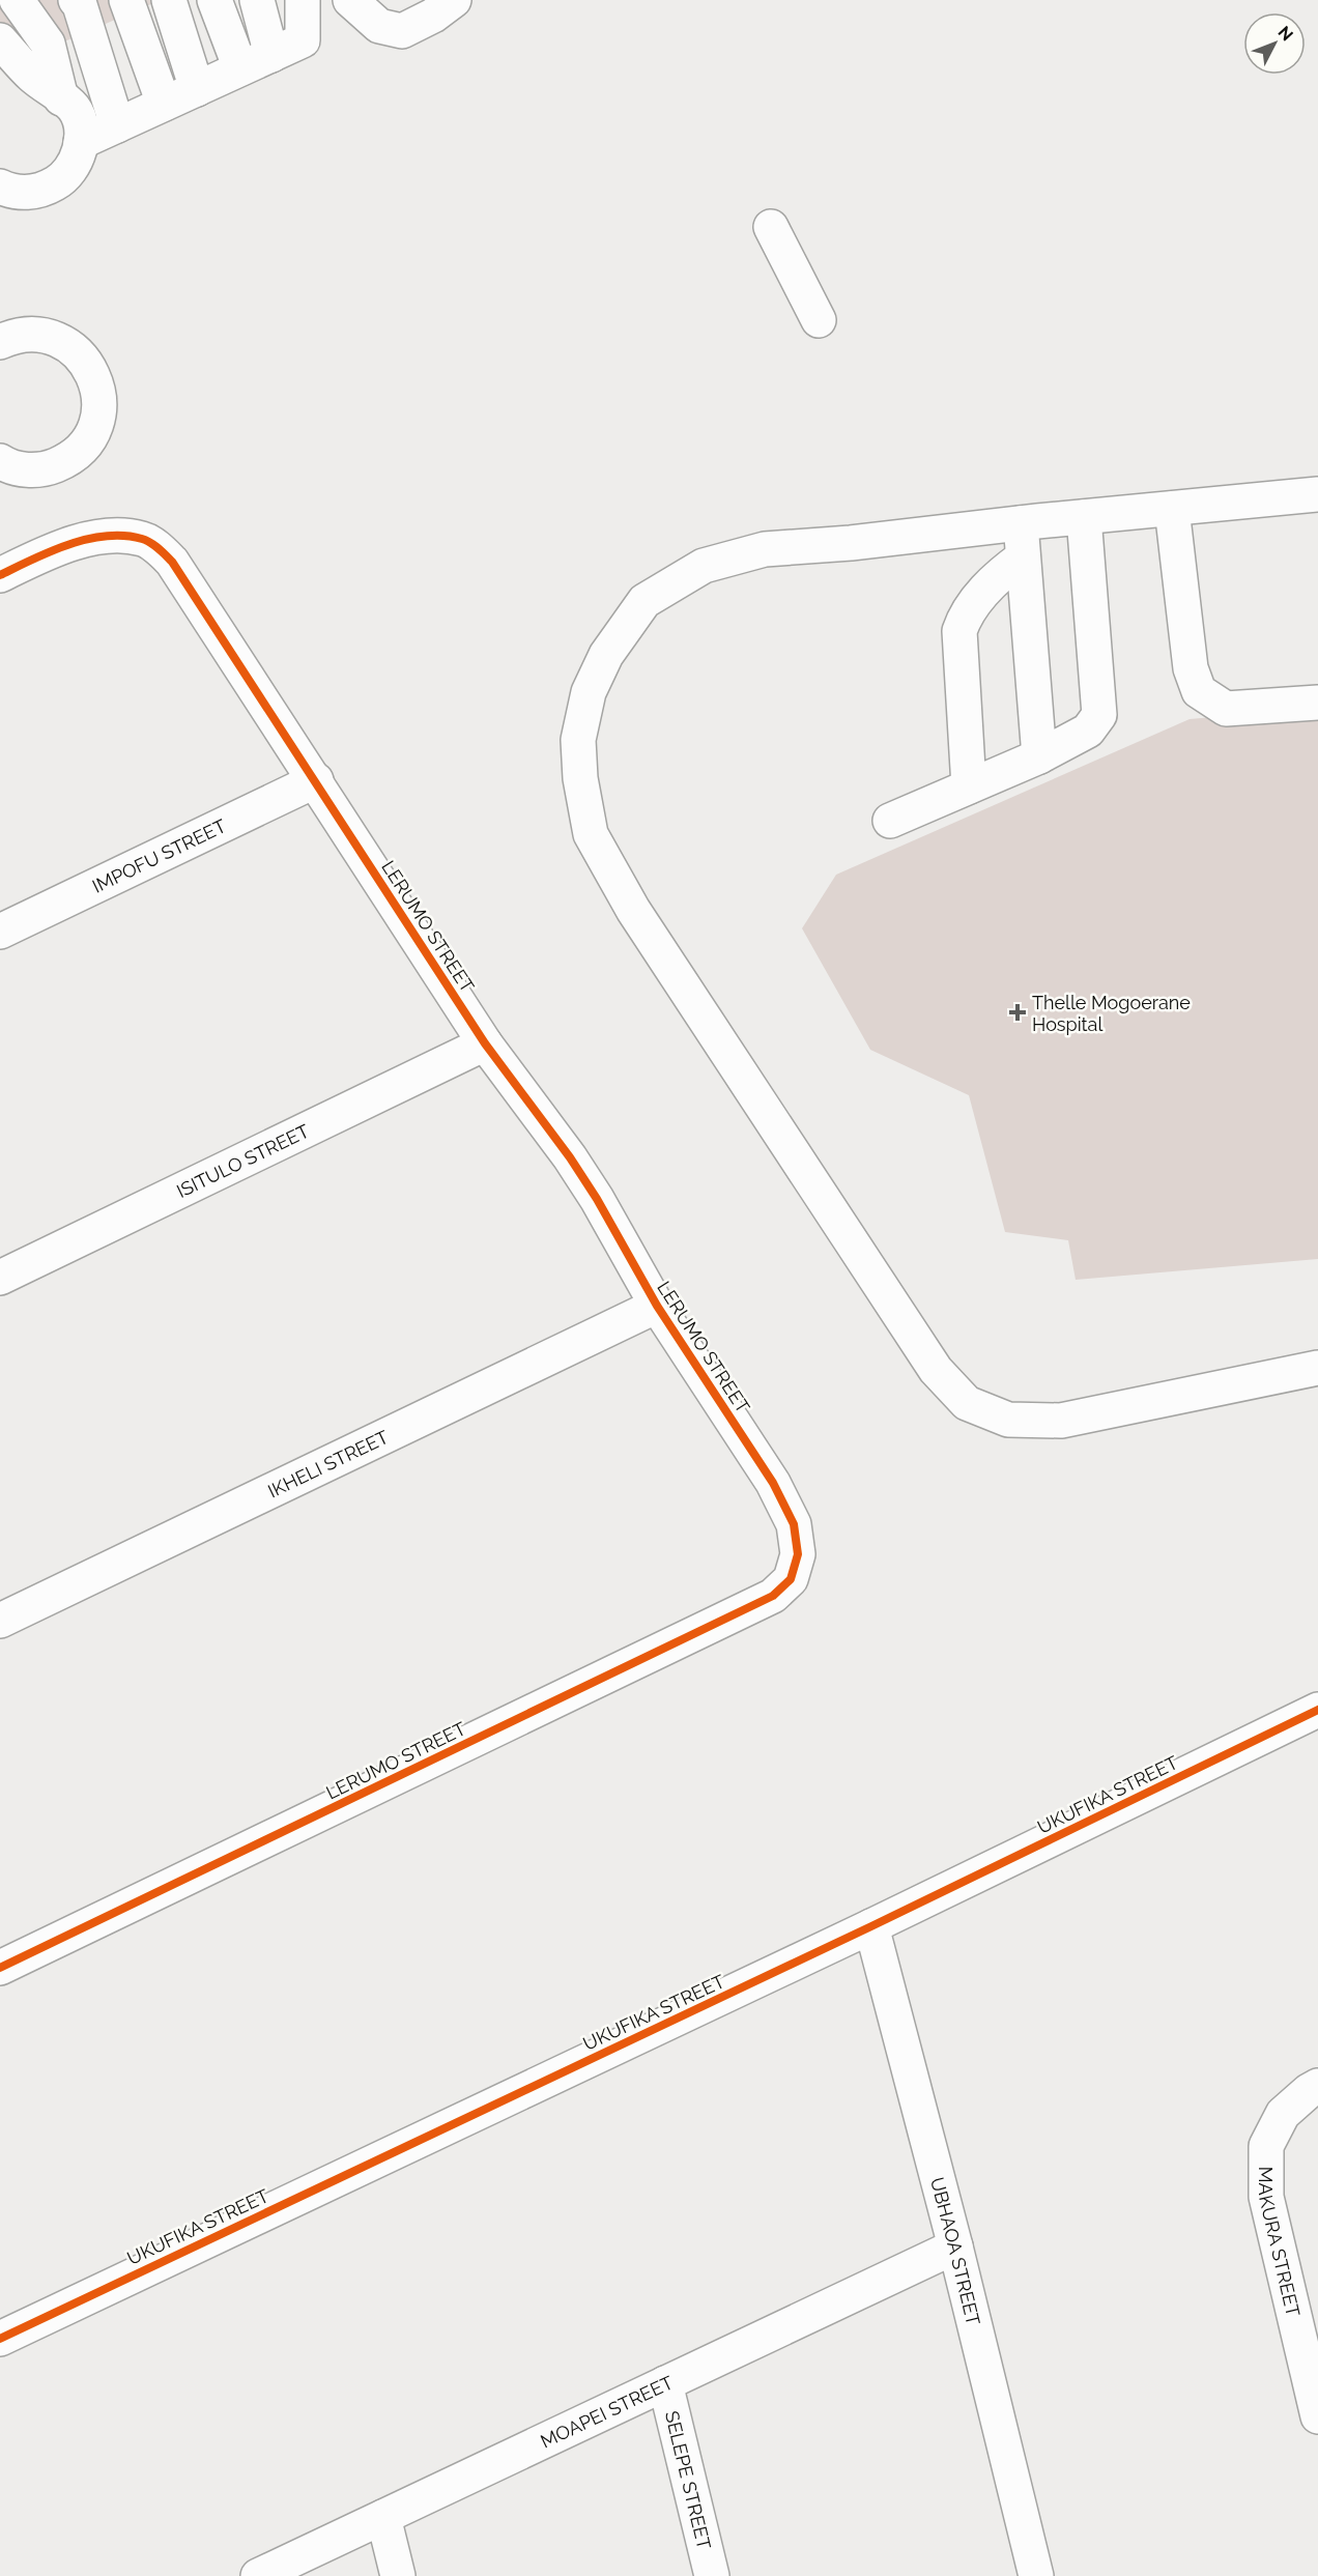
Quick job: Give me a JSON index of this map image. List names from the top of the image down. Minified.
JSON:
{"streets":{"street":["IMPOFU STREET","LERUMO STREET","ISITULO STREET","IKHELI STREET","UKUFIKA STREET","MAKURA STREET","UBHAOA STREET","MOAPEI STREET","SELEPE STREET"]},"crossings":[["IMPOFU STREET","LERUMO STREET"],["LERUMO STREET","ISITULO STREET"],["LERUMO STREET","IKHELI STREET"],["UKUFIKA STREET","UBHAOA STREET"],["UBHAOA STREET","MOAPEI STREET"],["MOAPEI STREET","SELEPE STREET"]],"places":{"health":["Thelle Mogoerane Hospital"]},"north":"top right"}
